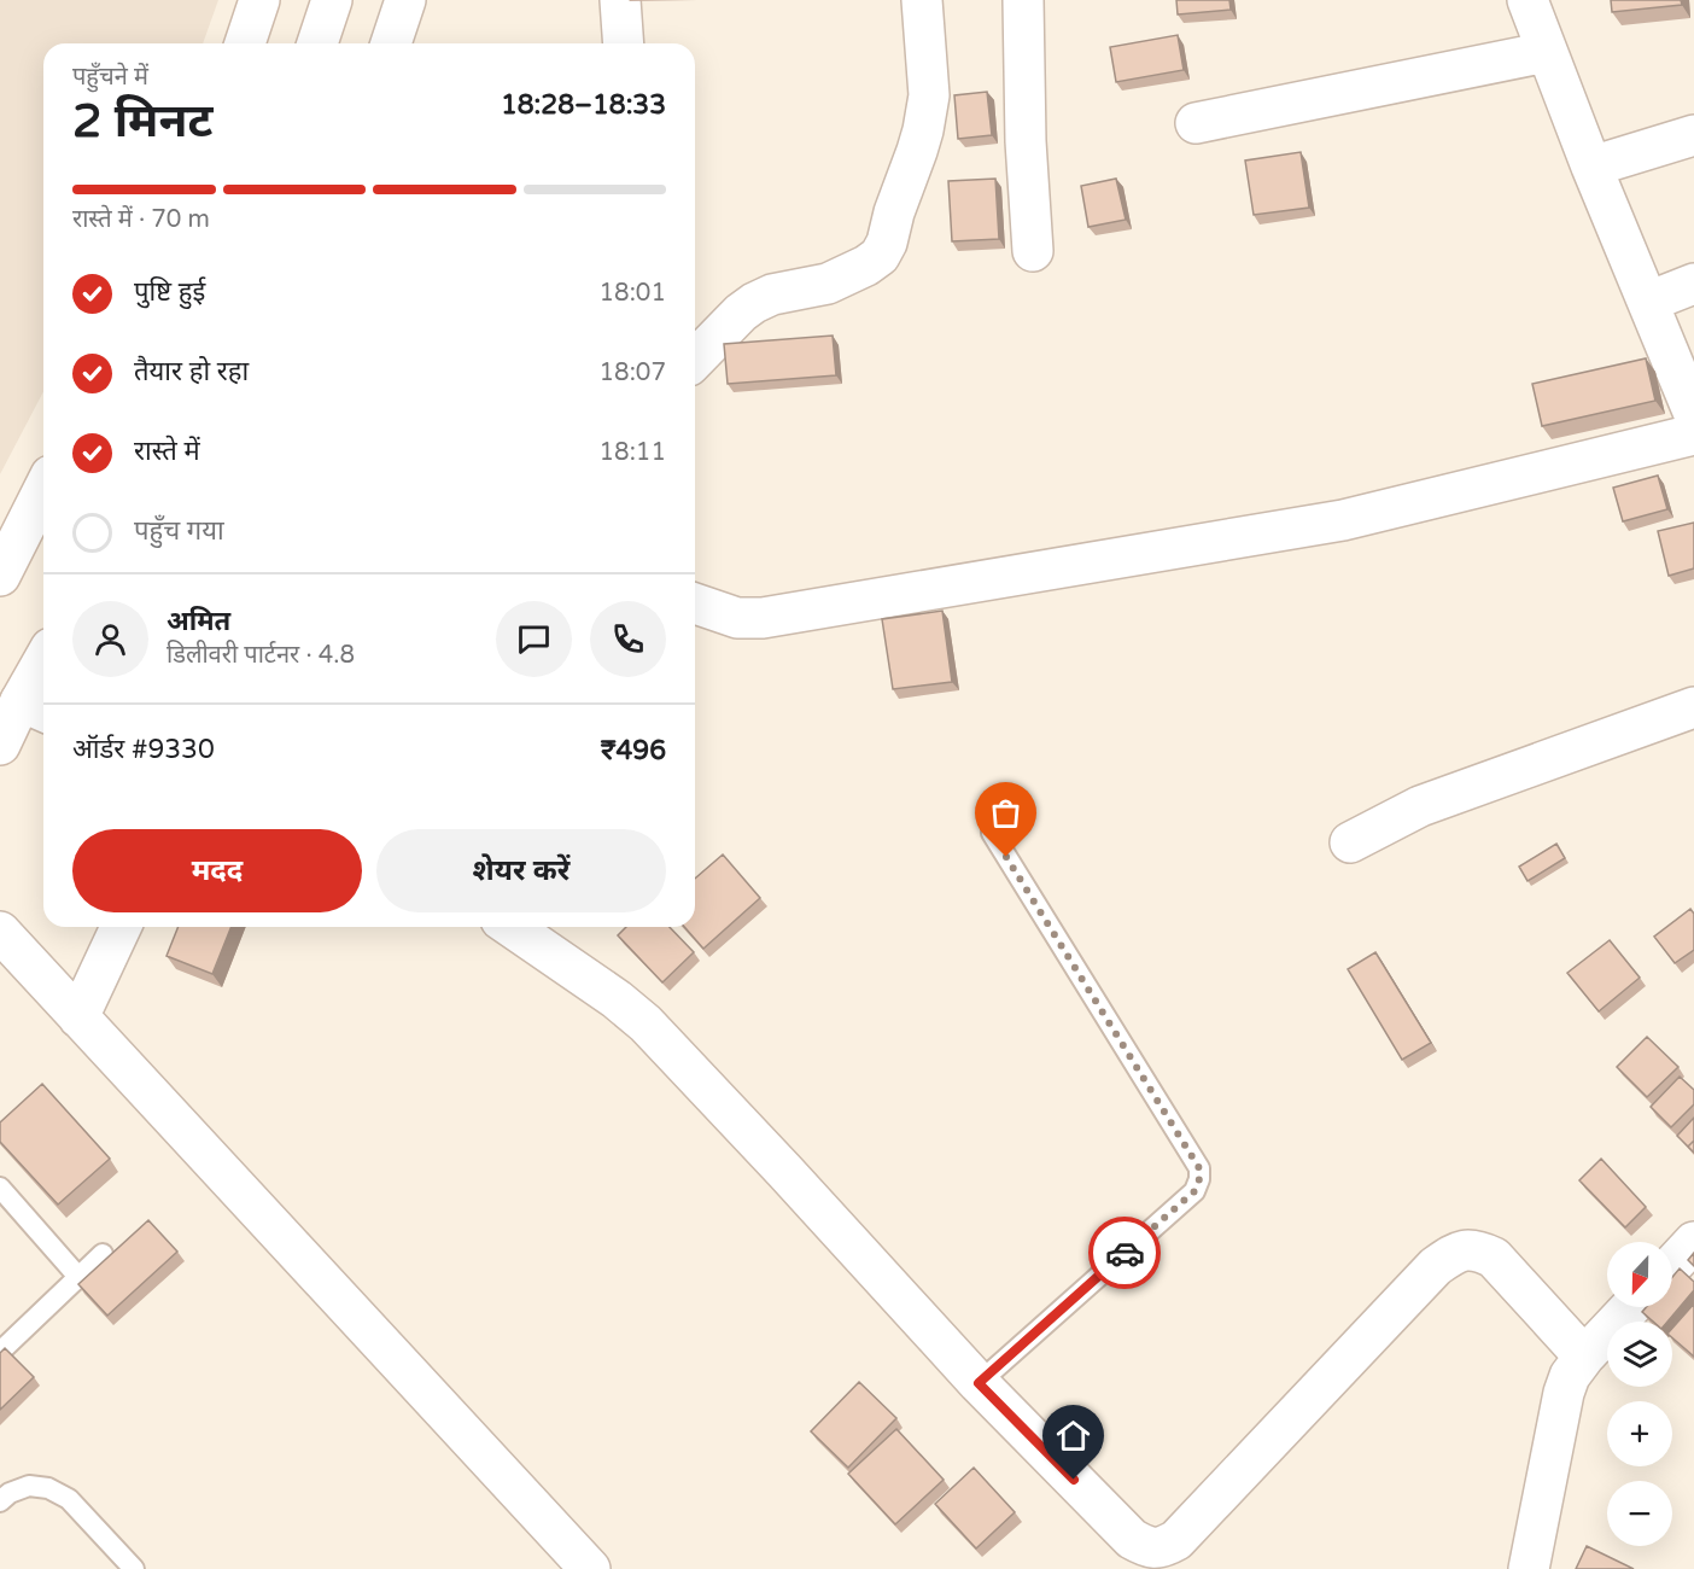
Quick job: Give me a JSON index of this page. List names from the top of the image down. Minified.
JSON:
{"north":"bottom","page":{"heading":["2 मिनट","पहुँचने में","18:28–18:33"],"panel":["अमित","डिलीवरी पार्टनर · 4.8","ऑर्डर #9330","₹496"],"bar":"रास्ते में · 70 m","list":[["पुष्टि हुई","18:01"],["तैयार हो रहा","18:07"],["रास्ते में","18:11"],"पहुँच गया"],"buttons":["मदद","शेयर करें"],"map_buttons":["+","−"]}}
